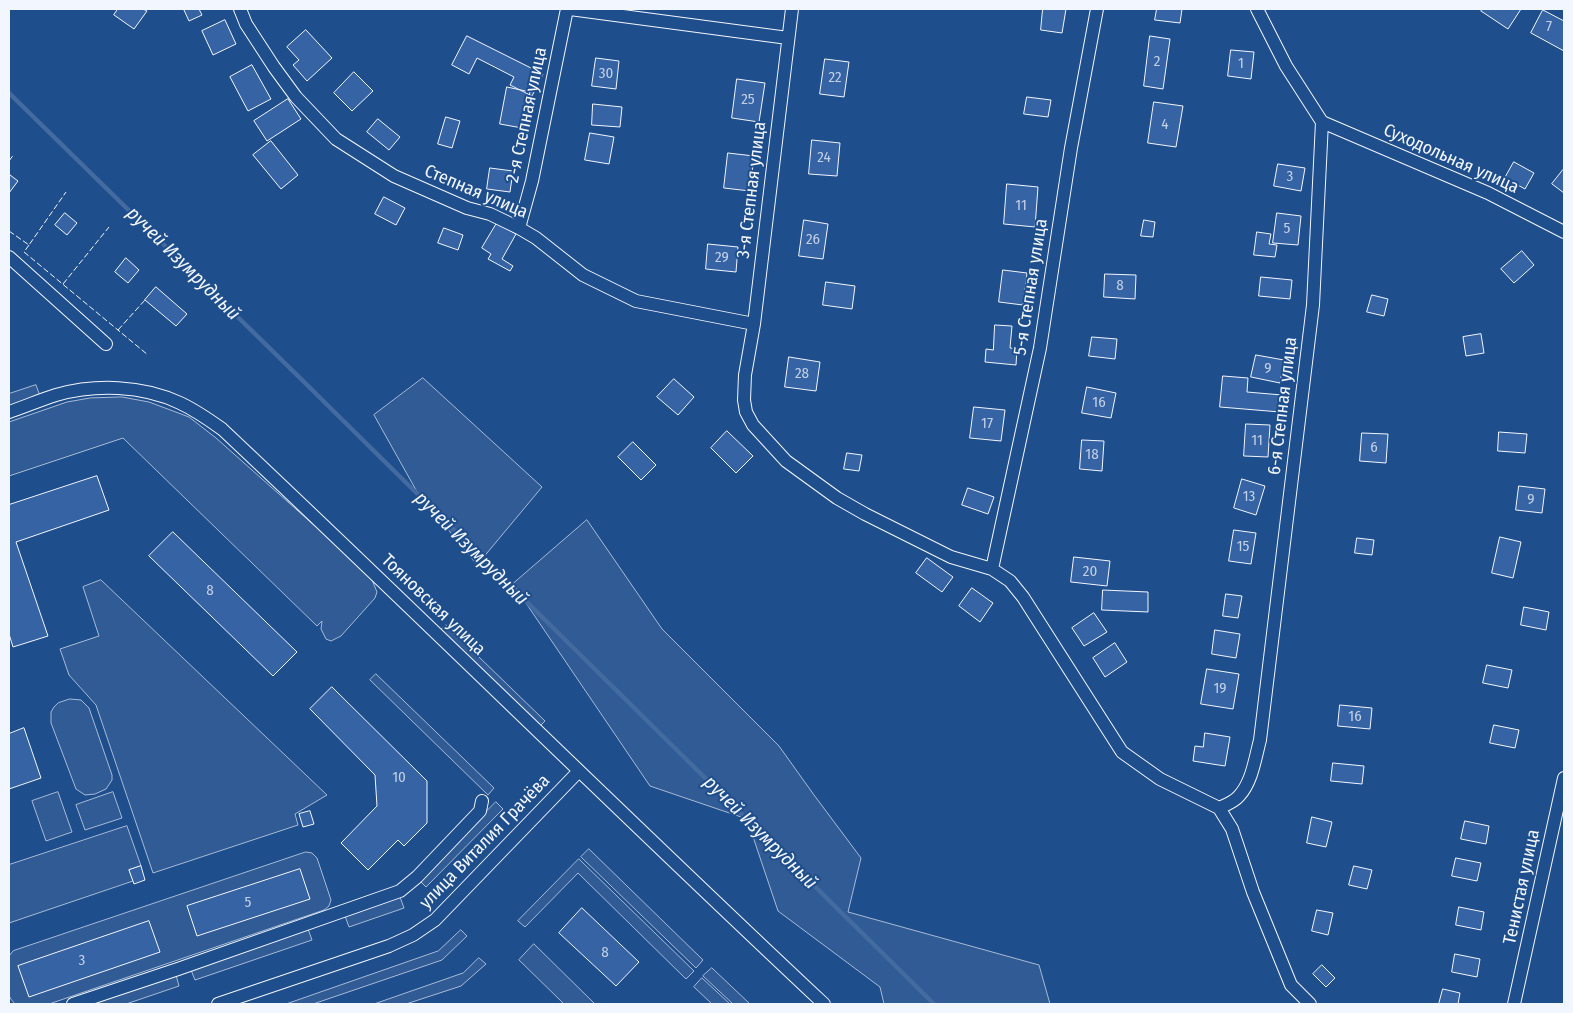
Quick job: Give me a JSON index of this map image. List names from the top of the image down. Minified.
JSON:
{"streets":{"street":["2-я Степная улица","Суходольная улица","3-я Степная улица","Степная улица","5-я Степная улица","6-я Степная улица","Тояновская улица","улица Виталия Грачёва","Тенистая улица"]},"crossings":[["2-я Степная улица","Степная улица"],["Суходольная улица","6-я Степная улица"],["3-я Степная улица","Степная улица"],["3-я Степная улица","5-я Степная улица"],["3-я Степная улица","6-я Степная улица"],["Тояновская улица","улица Виталия Грачёва"]],"water":["ручей Изумрудный"],"house_numbers":["7","2","1","30","22","25","4","24","3","11","5","26","29","8","9","28","16","17","11","6","18","13","9","15","20","8","19","16","10","5","8","3"]}
